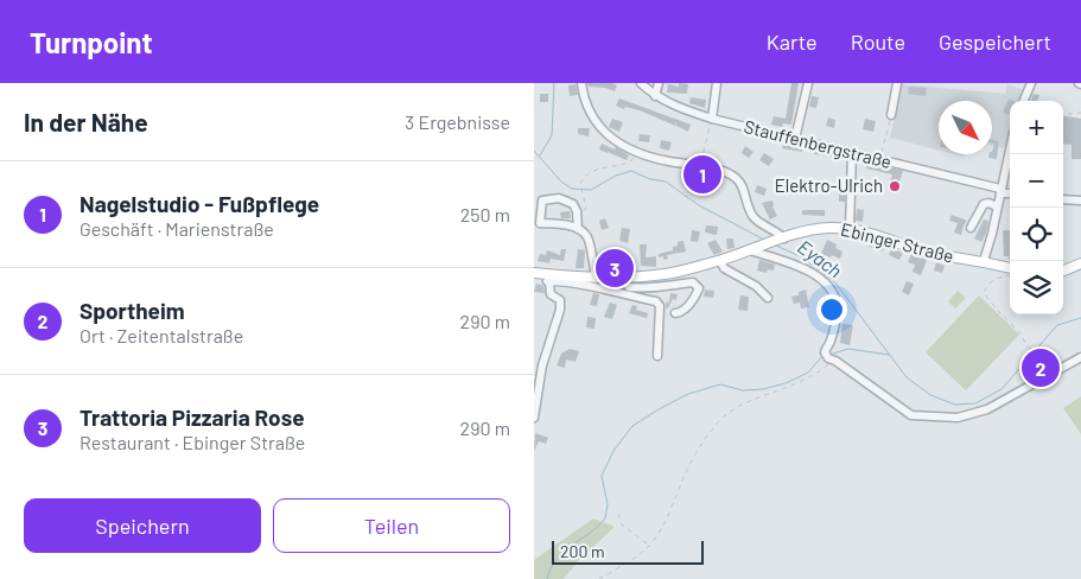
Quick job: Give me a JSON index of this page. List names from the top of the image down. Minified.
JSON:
{"streets":{"main road":["Ebinger Straße"],"street":["Stauffenbergstraße"]},"water":["Eyach"],"places":["Elektro-Ulrich"],"scale_bar":"200 m","north":"bottom right","page":{"header":"Turnpoint","nav":["Karte","Route","Gespeichert"],"heading":["In der Nähe","3 Ergebnisse"],"map_buttons":["+","−"],"pins":["1","3","2"],"list":[{"mark":"1","name":"Nagelstudio - Fußpflege","note":"Geschäft · Marienstraße","value":"250 m"},{"mark":"2","name":"Sportheim","note":"Ort · Zeitentalstraße","value":"290 m"},{"mark":"3","name":"Trattoria Pizzaria Rose","note":"Restaurant · Ebinger Straße","value":"290 m"}],"buttons":["Speichern","Teilen"],"scale":"200 m"}}
